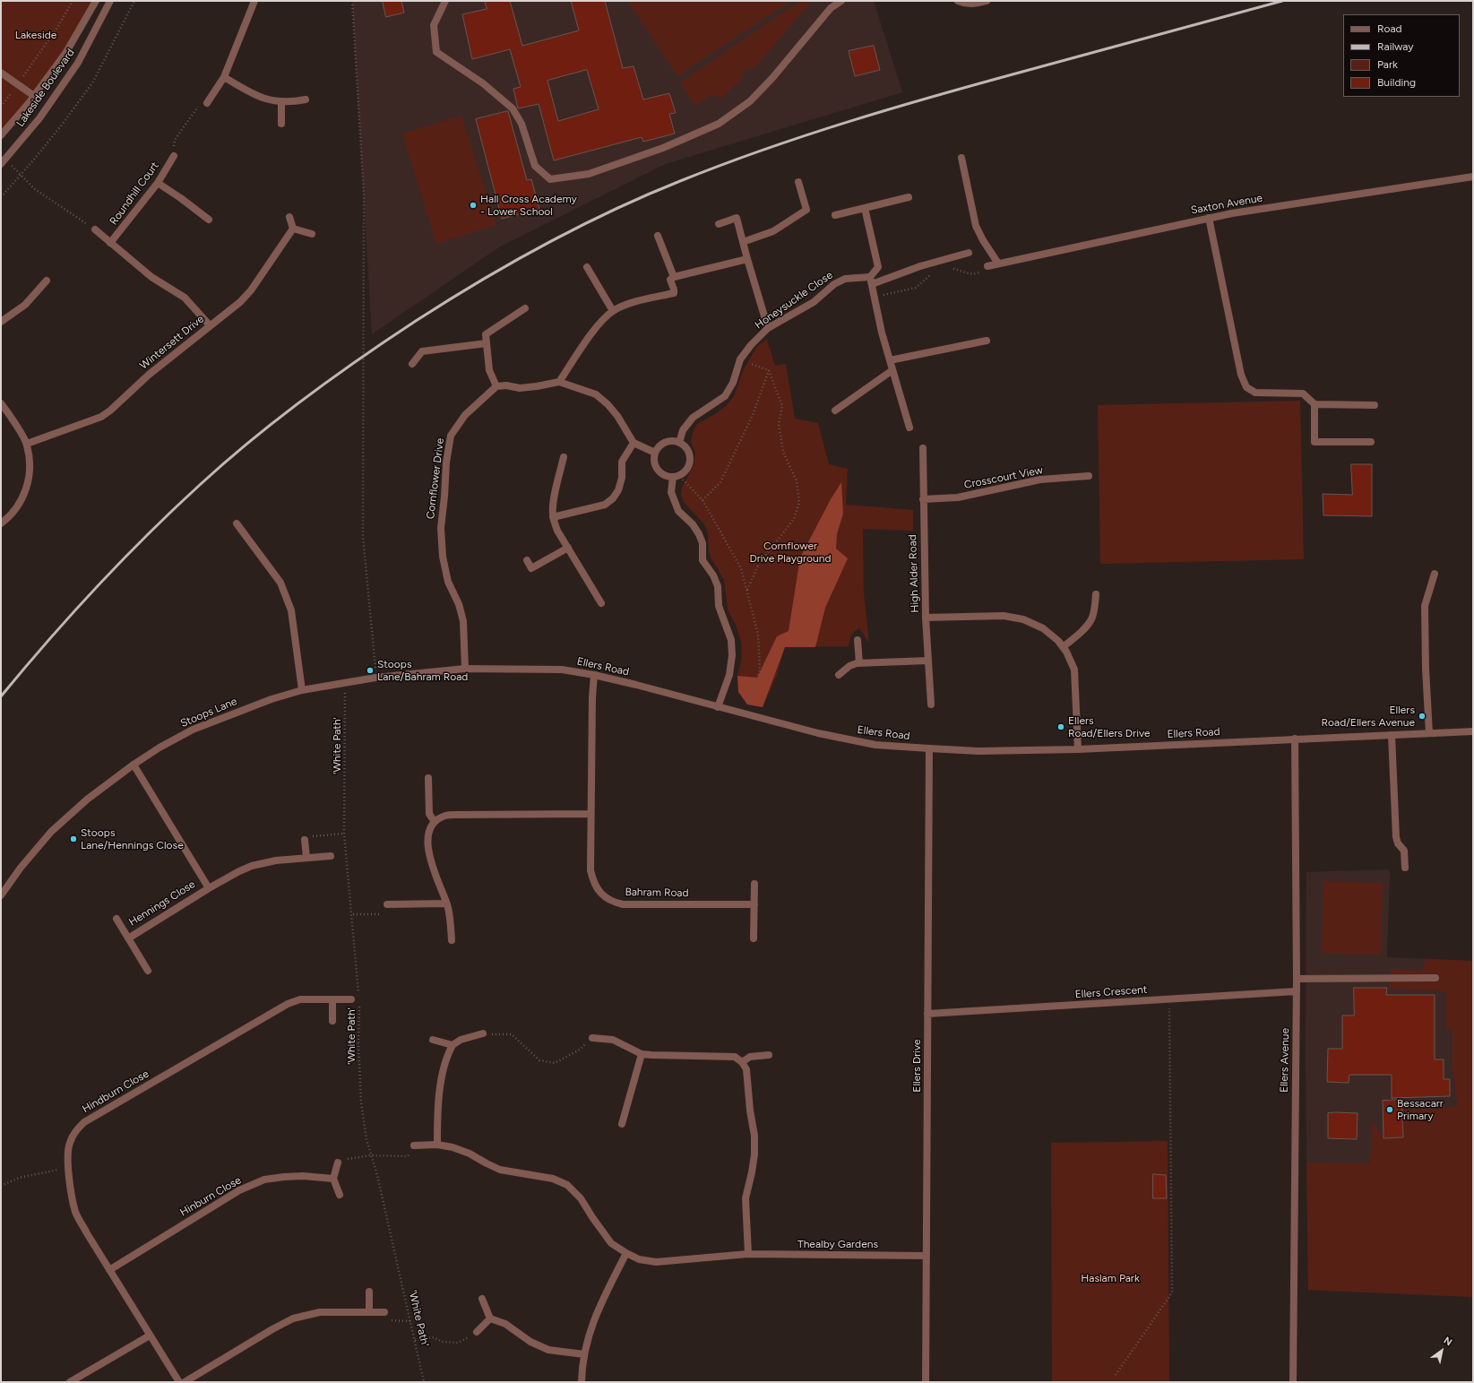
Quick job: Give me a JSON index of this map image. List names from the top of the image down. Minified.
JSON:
{"streets":{"street":["Lakeside Boulevard","Roundhill Court","Saxton Avenue","Honeysuckle Close","Wintersett Drive","Crosscourt View","Cornflower Drive","High Alder Road","Ellers Road","Stoops Lane","Bahram Road","Hennings Close","Ellers Crescent","Ellers Avenue","Ellers Drive","Hindburn Close","Hinburn Close","Thealby Gardens"],"path":["'White Path'"]},"crossings":[["Roundhill Court","Wintersett Drive"],["Crosscourt View","High Alder Road"],["Cornflower Drive","Ellers Road"],["High Alder Road","Ellers Road"],["Ellers Road","Stoops Lane"],["Ellers Road","'White Path'"],["Ellers Road","Bahram Road"],["Ellers Road","Ellers Avenue"],["Ellers Road","Ellers Drive"],["Stoops Lane","Hennings Close"],["Ellers Crescent","Ellers Avenue"],["Ellers Crescent","Ellers Drive"],["Ellers Drive","Thealby Gardens"],["Hindburn Close","Hinburn Close"]],"parks":["Lakeside","Cornflower Drive Playground","Haslam Park"],"places":["Hall Cross Academy - Lower School","Stoops Lane/Bahram Road","Ellers Road/Ellers Avenue","Ellers Road/Ellers Drive","Stoops Lane/Hennings Close","Bessacarr Primary"],"legend":["Road","Railway","Park","Building"],"north":"top right"}
